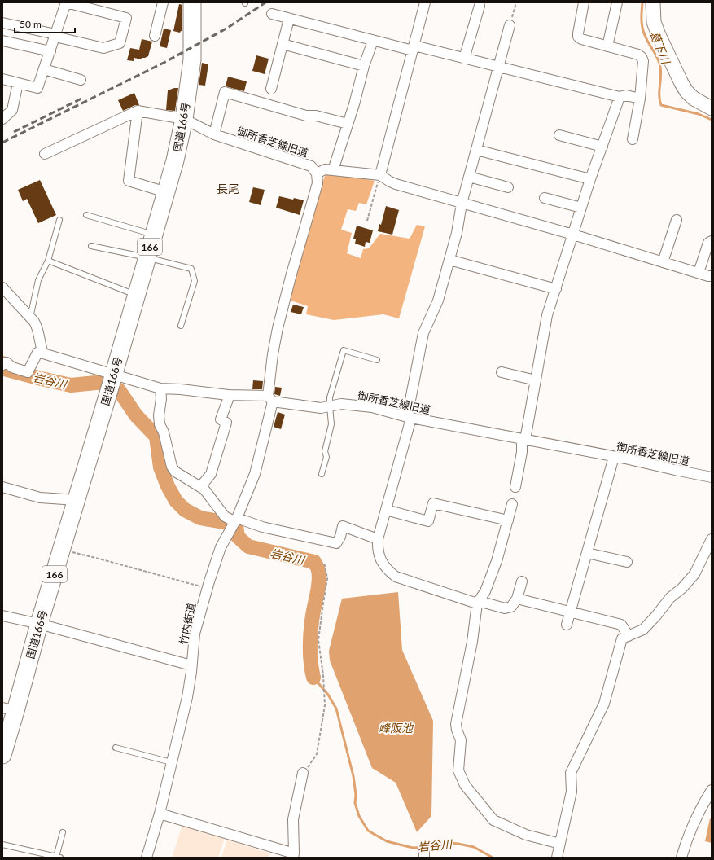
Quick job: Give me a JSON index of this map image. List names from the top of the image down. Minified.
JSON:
{"streets":{"highway":["国道166号","166"],"street":["御所香芝線旧道","竹内街道"]},"crossings":[["国道166号","御所香芝線旧道"],["御所香芝線旧道","竹内街道"]],"districts":["長尾"],"water":["葛下川","岩谷川","峰阪池"],"scale_bar":"50 m"}
